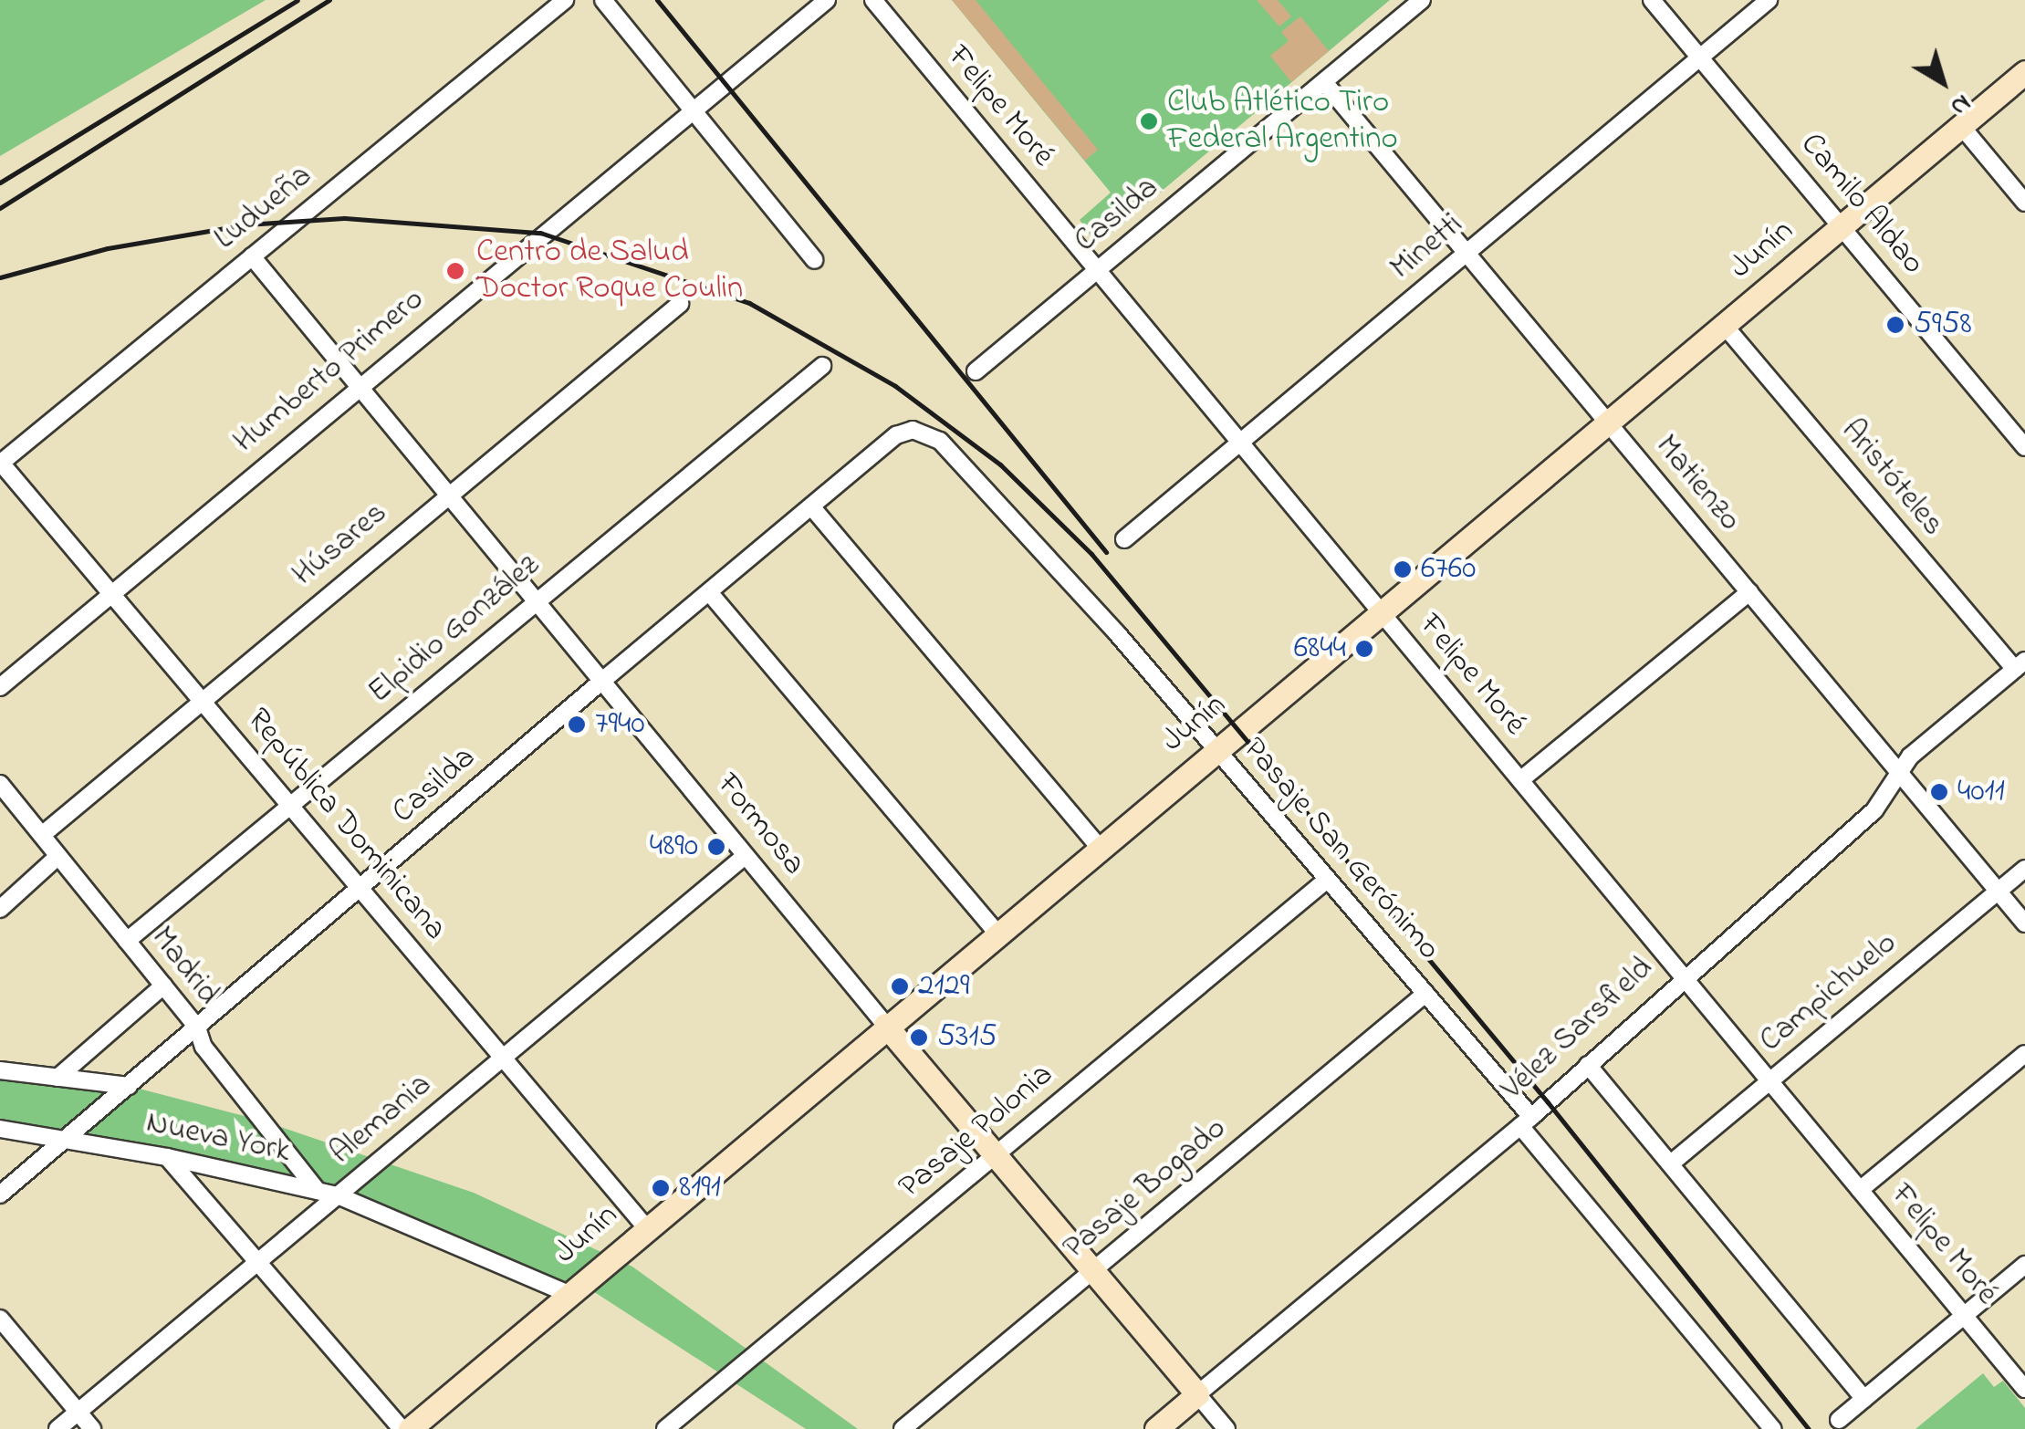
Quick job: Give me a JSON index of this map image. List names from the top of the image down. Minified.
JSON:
{"streets":{"main road":["Junín","Formosa","Vélez Sarsfield"],"street":["Felipe Moré","Camilo Aldao","Ludueña","Casilda","Minetti","Humberto Primero","Aristóteles","Matienzo","Húsares","Elpidio González","República Dominicana","Pasaje San Gerónimo","Madrid","Campichuelo","Alemania","Pasaje Polonia","Nueva York","Pasaje Bogado"]},"crossings":[["Felipe Moré","Casilda"],["Felipe Moré","Minetti"],["Felipe Moré","Junín"],["Felipe Moré","Campichuelo"],["Felipe Moré","Vélez Sarsfield"],["Camilo Aldao","Minetti"],["Camilo Aldao","Junín"],["Ludueña","República Dominicana"],["Ludueña","Formosa"],["Casilda","Matienzo"],["Casilda","República Dominicana"],["Casilda","Formosa"],["Casilda","Pasaje San Gerónimo"],["Casilda","Madrid"],["Casilda","Nueva York"],["Minetti","Matienzo"],["Junín","Aristóteles"],["Junín","Matienzo"],["Junín","República Dominicana"],["Junín","Formosa"],["Junín","Pasaje San Gerónimo"],["Junín","Nueva York"],["Humberto Primero","República Dominicana"],["Humberto Primero","Formosa"],["Aristóteles","Vélez Sarsfield"],["Matienzo","Campichuelo"],["Matienzo","Vélez Sarsfield"],["Húsares","República Dominicana"],["Húsares","Formosa"],["Húsares","Madrid"],["Elpidio González","República Dominicana"],["Elpidio González","Formosa"],["Elpidio González","Madrid"],["República Dominicana","Alemania"],["Formosa","Vélez Sarsfield"],["Formosa","Alemania"],["Formosa","Pasaje Polonia"],["Formosa","Pasaje Bogado"],["Pasaje San Gerónimo","Vélez Sarsfield"],["Pasaje San Gerónimo","Pasaje Polonia"],["Pasaje San Gerónimo","Pasaje Bogado"],["Madrid","Nueva York"],["Alemania","Nueva York"]],"places":["Club Atlético Tiro Federal Argentino","Centro de Salud Doctor Roque Coulin","5958","6760","6844","7940","4011","4890","2129","5315","8191"],"north":"bottom right"}
